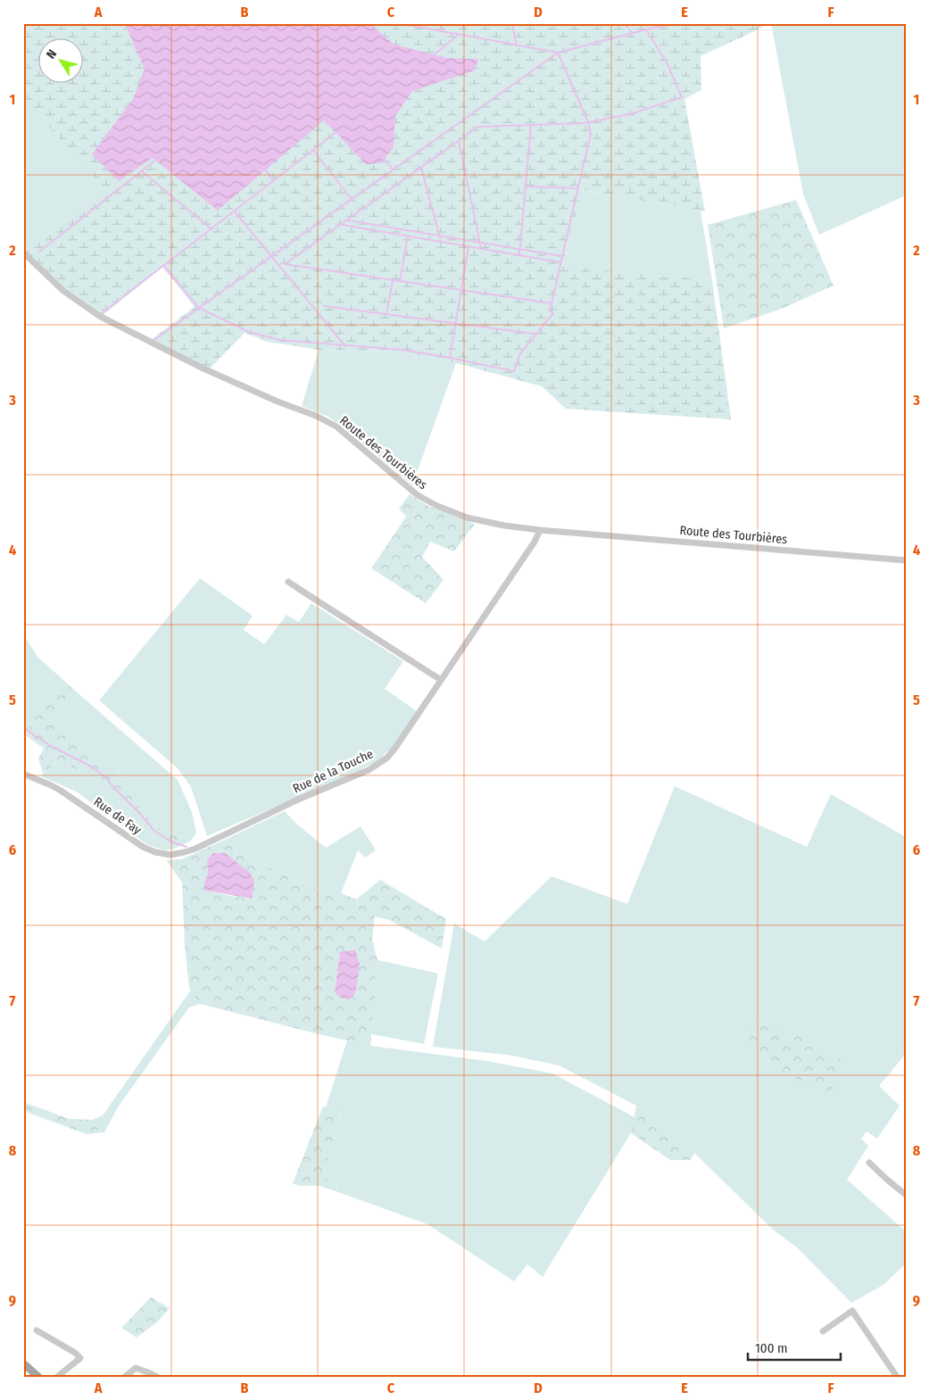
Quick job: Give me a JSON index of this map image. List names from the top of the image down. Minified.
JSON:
{"streets":{"street":["Route des Tourbières","Rue de la Touche","Rue de Fay"]},"crossings":[["Route des Tourbières","Rue de la Touche"],["Rue de la Touche","Rue de Fay"]],"scale_bar":"100 m","north":"top left","grid":{"columns":["A","B","C","D","E","F"],"rows":["1","2","3","4","5","6","7","8","9"]}}
